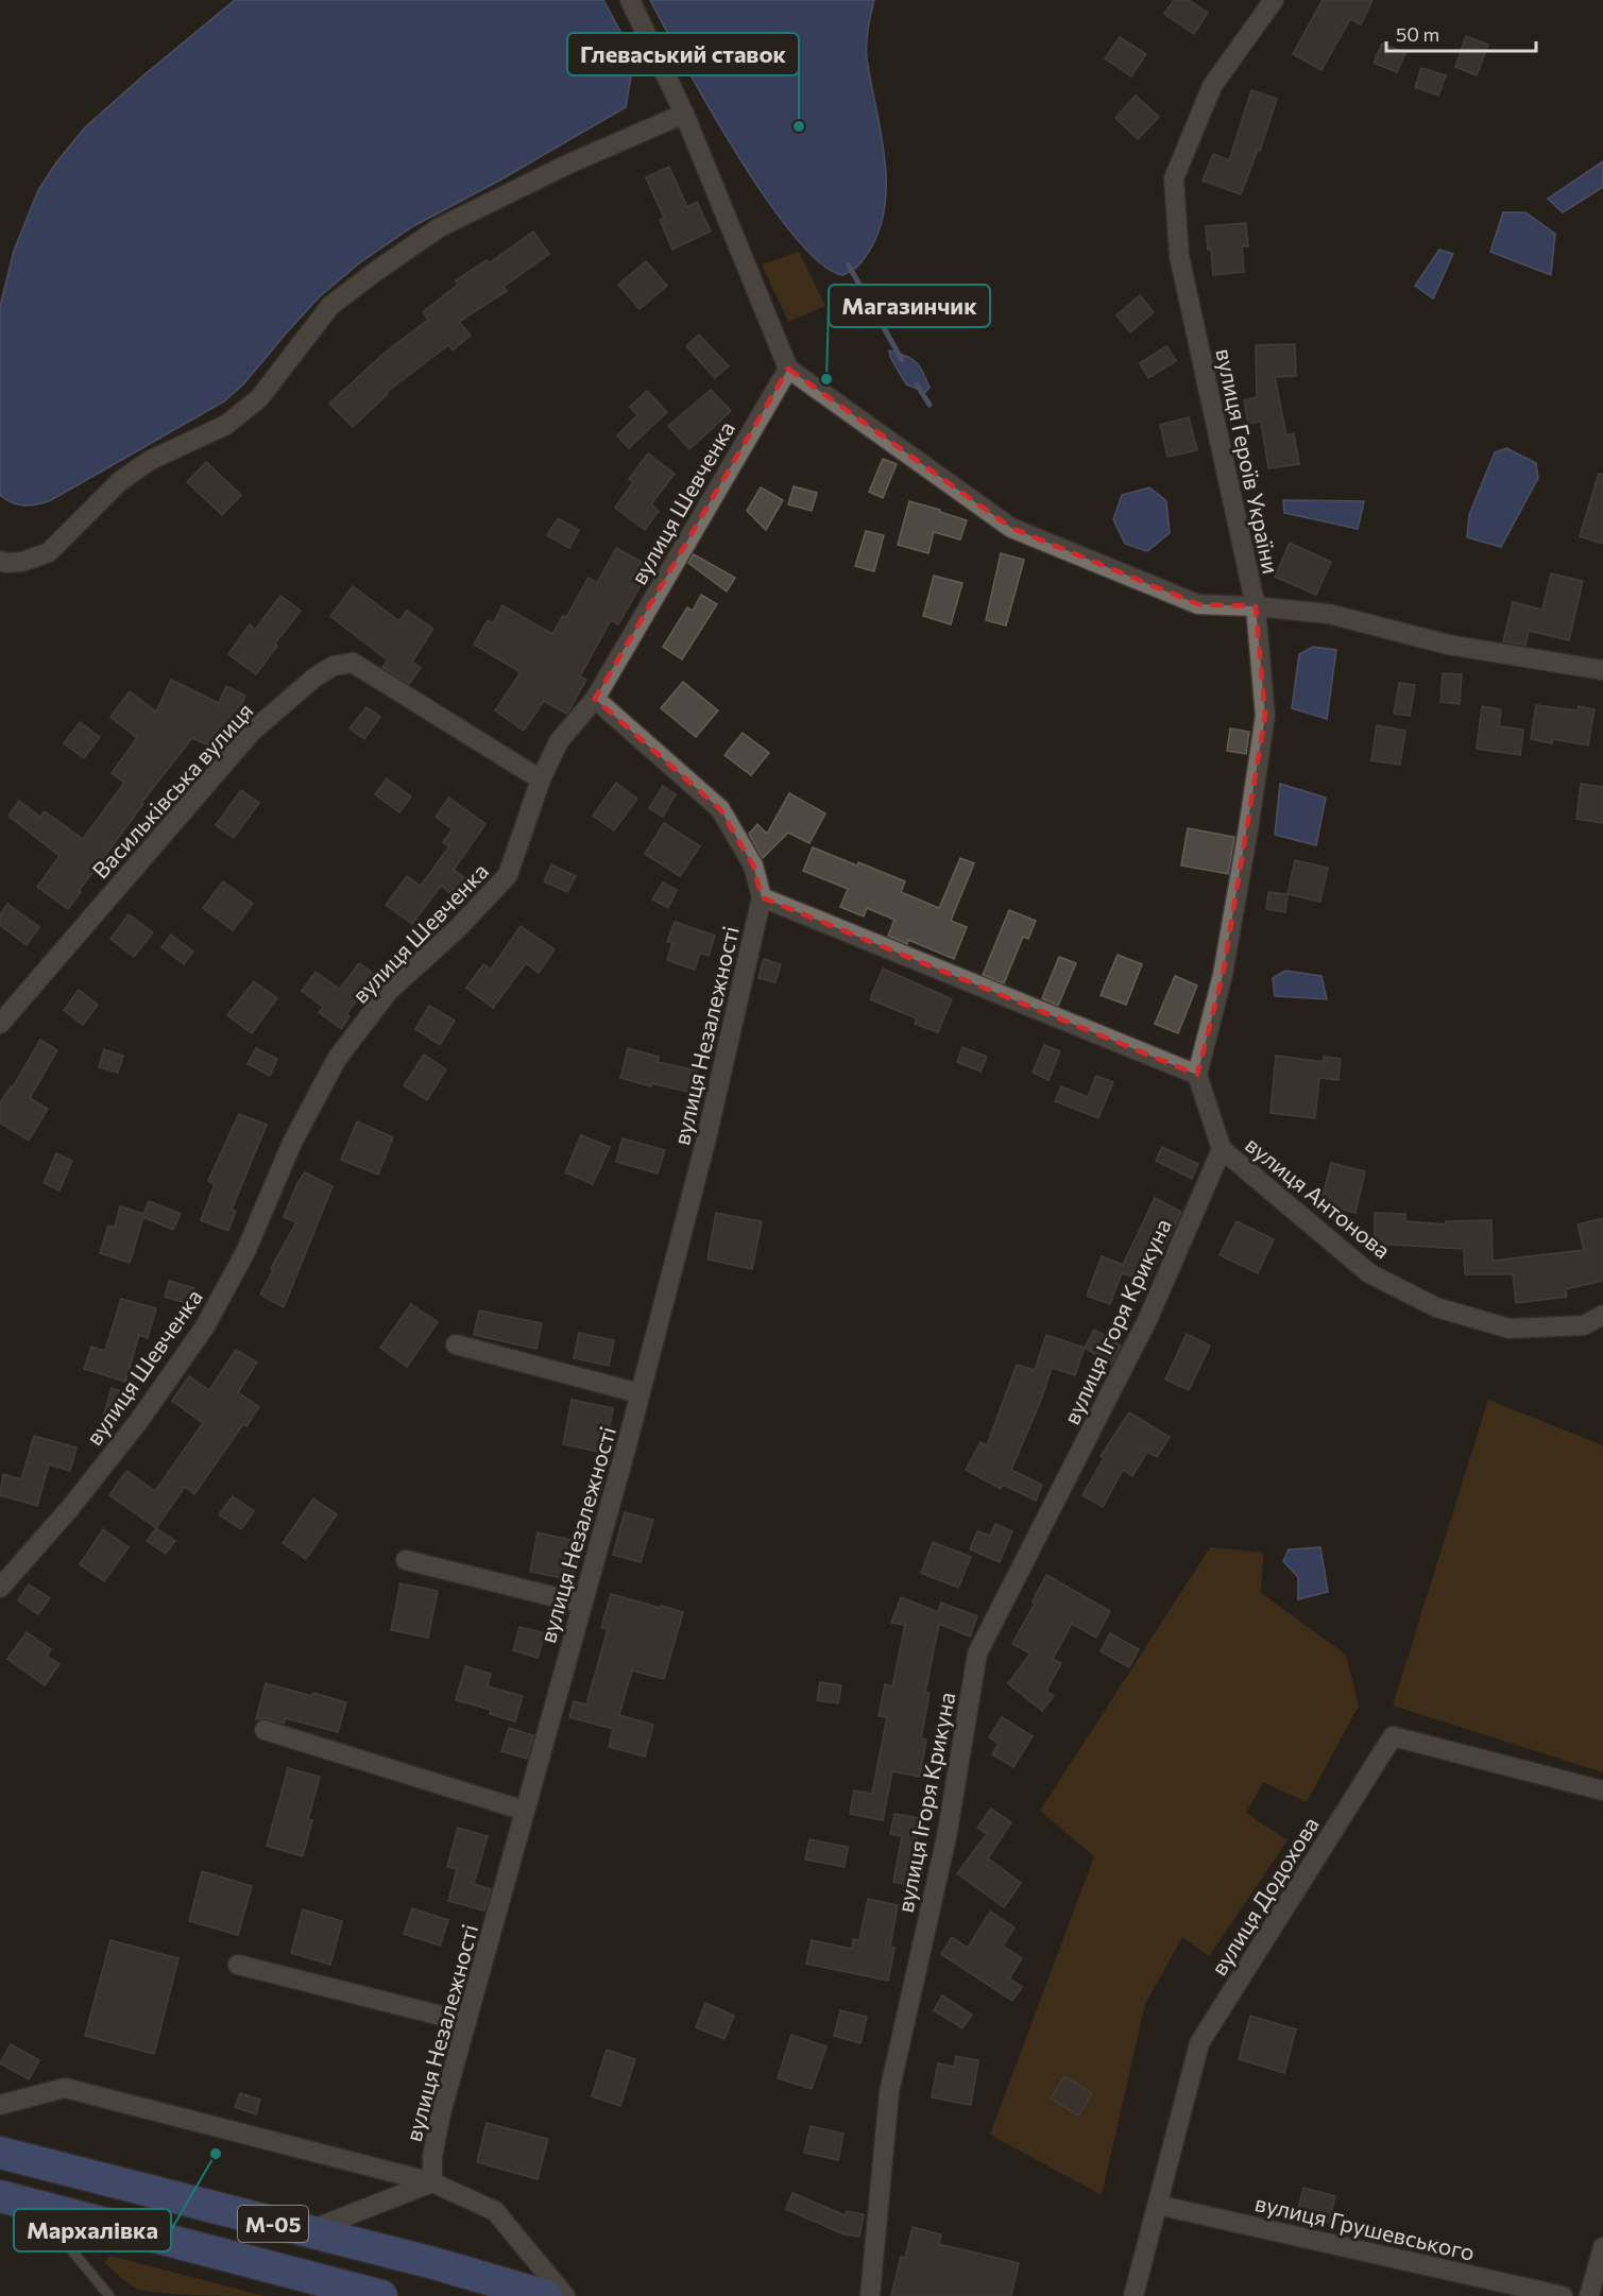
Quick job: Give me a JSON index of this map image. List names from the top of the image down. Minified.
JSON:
{"streets":{"highway":["М-05"],"street":["вулиця Героїв України","вулиця Шевченка","Васильківська вулиця","вулиця Незалежності","вулиця Антонова","вулиця Ігоря Крикуна","вулиця Додохова","вулиця Грушевського"]},"crossings":[["вулиця Шевченка","Васильківська вулиця"],["вулиця Антонова","вулиця Ігоря Крикуна"],["вулиця Додохова","вулиця Грушевського"]],"places":["Глеваський ставок","Магазинчик","Мархалівка"],"scale_bar":"50 m"}
